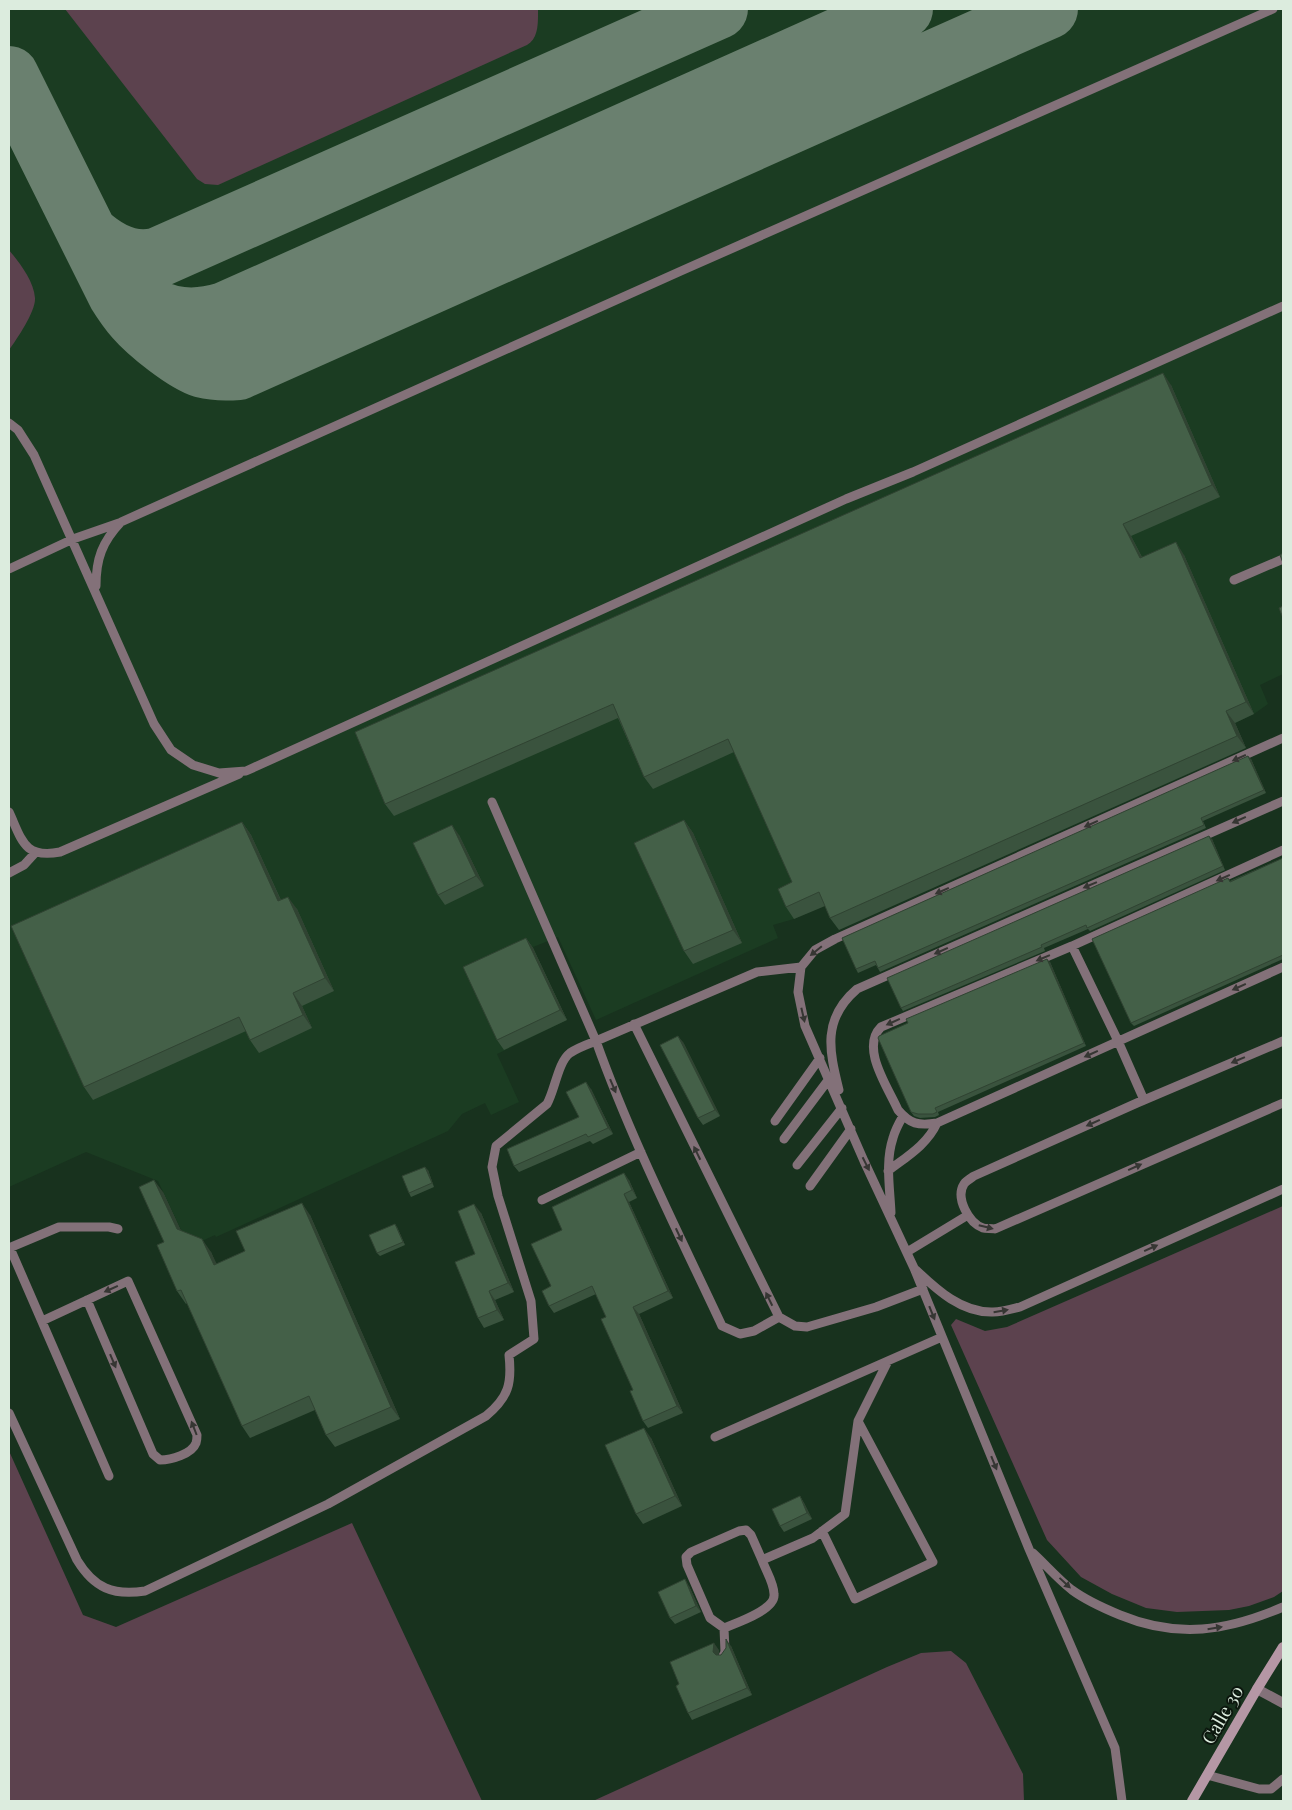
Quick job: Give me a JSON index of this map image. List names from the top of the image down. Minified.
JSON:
{"streets":{"street":["Calle 30"]}}
